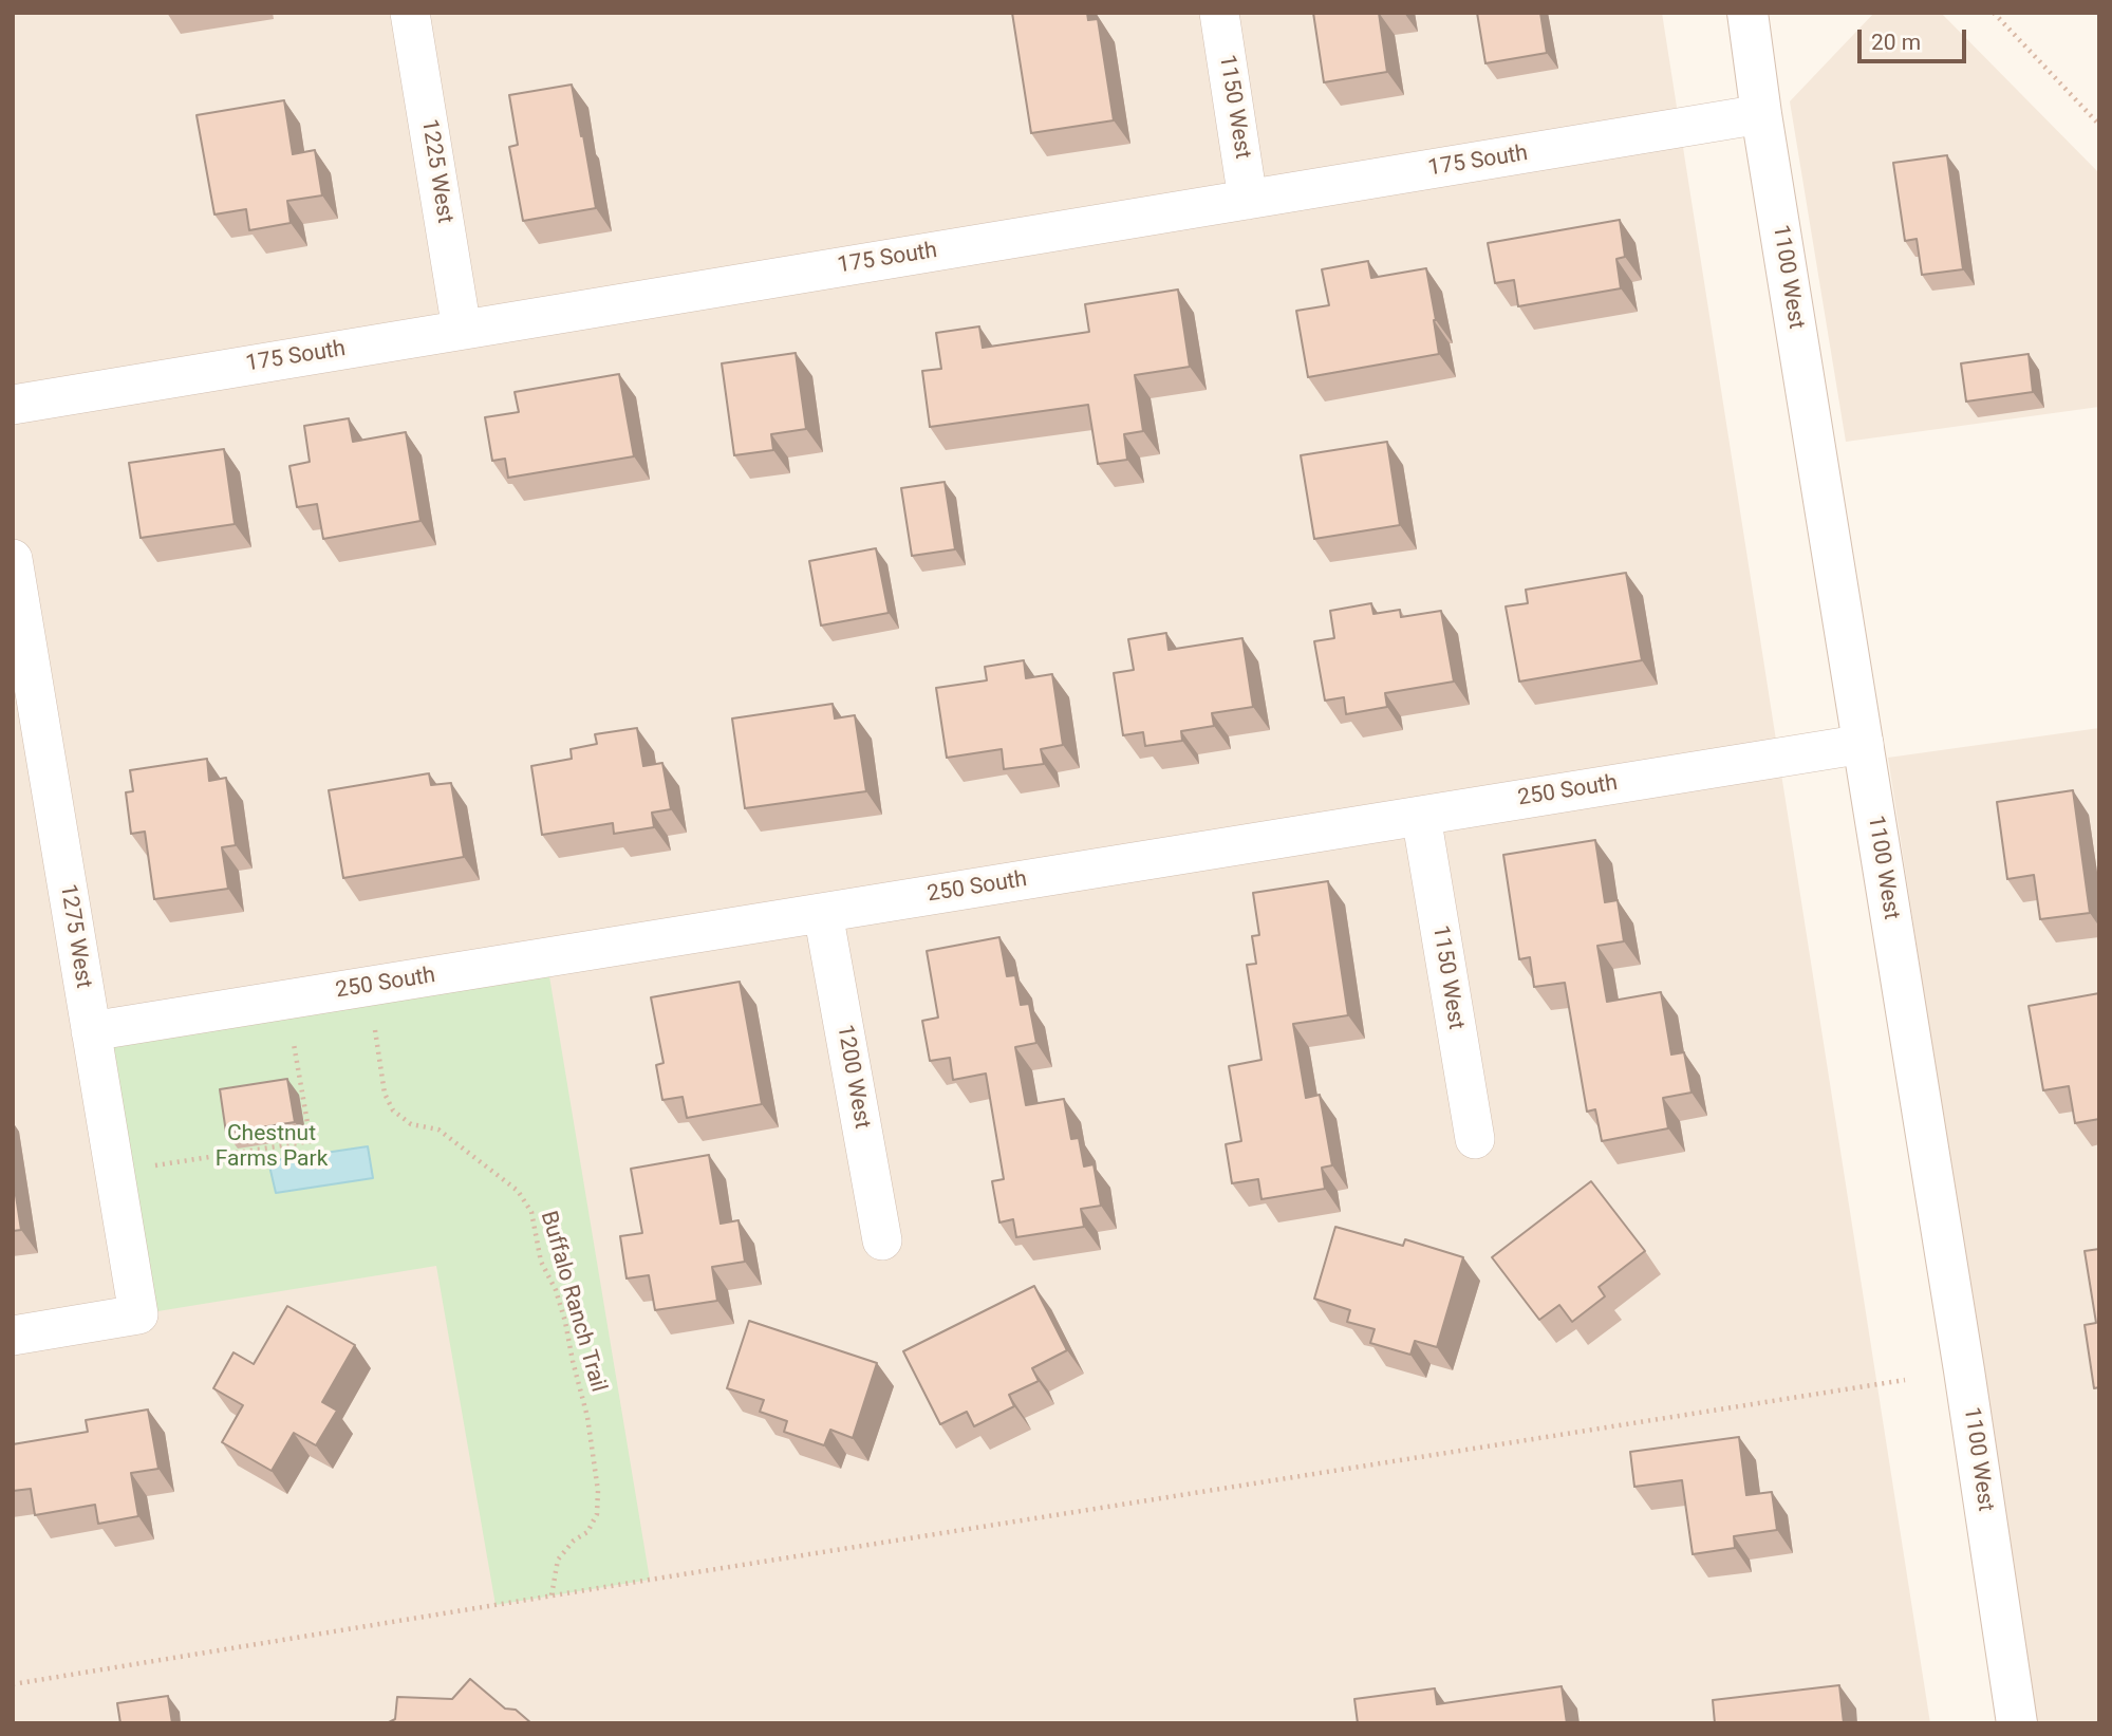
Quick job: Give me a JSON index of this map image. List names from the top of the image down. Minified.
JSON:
{"streets":{"street":["1150 West","175 South","1225 West","1100 West","250 South","1275 West","1200 West"],"path":["Buffalo Ranch Trail"]},"crossings":[["1150 West","175 South"],["1150 West","250 South"],["175 South","1225 West"],["175 South","1100 West"],["1100 West","250 South"],["250 South","1275 West"],["250 South","1200 West"]],"parks":["Chestnut Farms Park"],"scale_bar":"20 m"}
